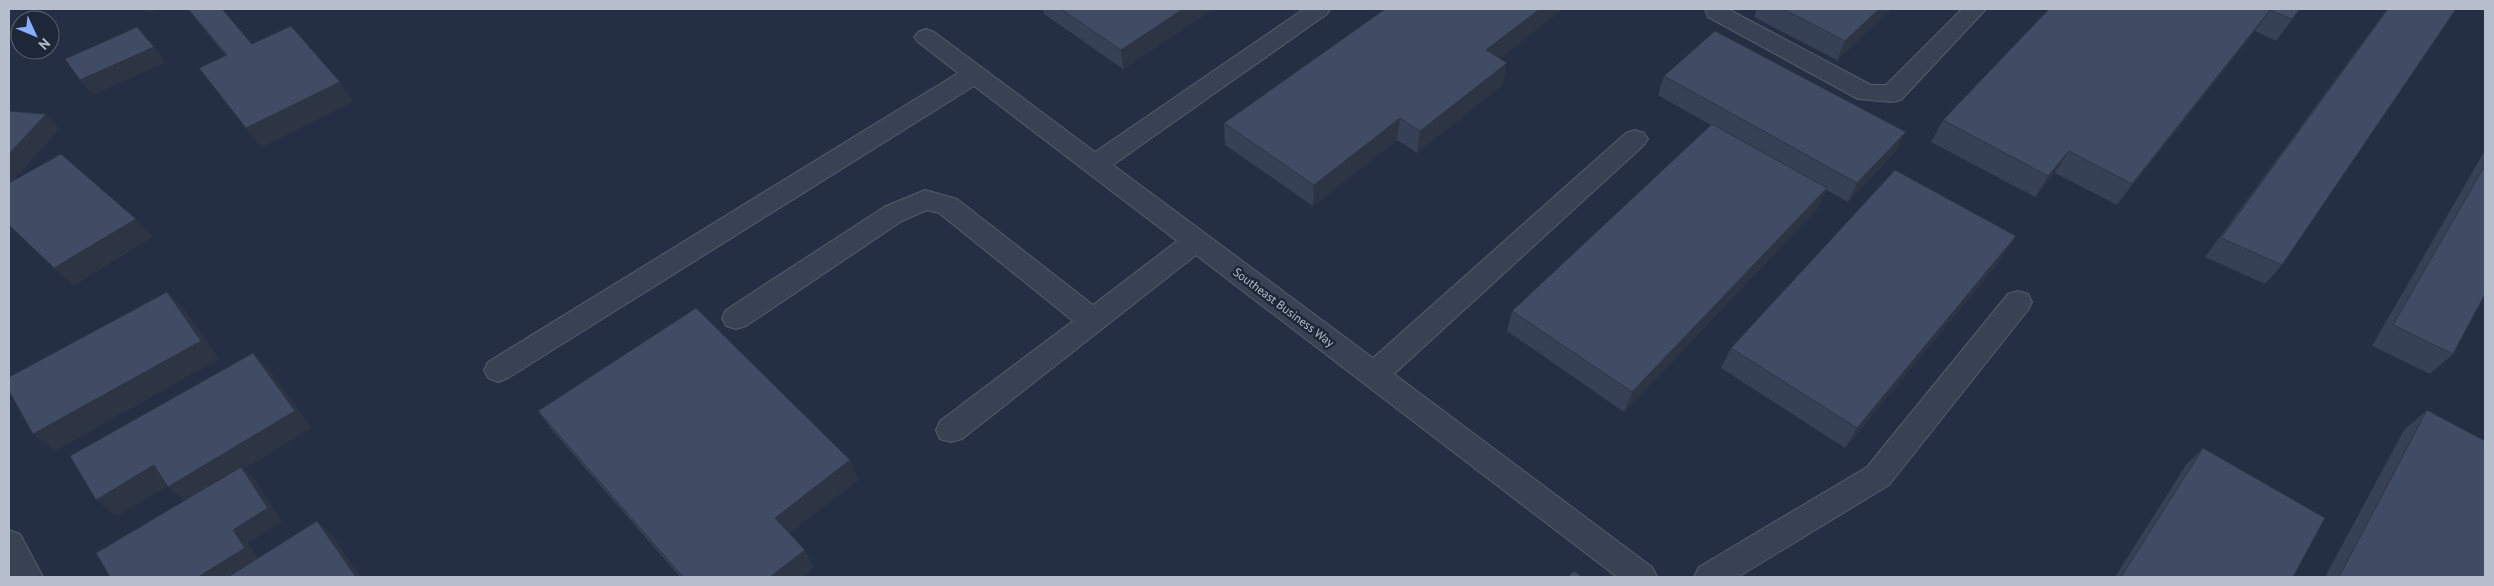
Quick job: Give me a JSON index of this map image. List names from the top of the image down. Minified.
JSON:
{"streets":{"street":["Southeast Business Way"]},"north":"bottom right"}
